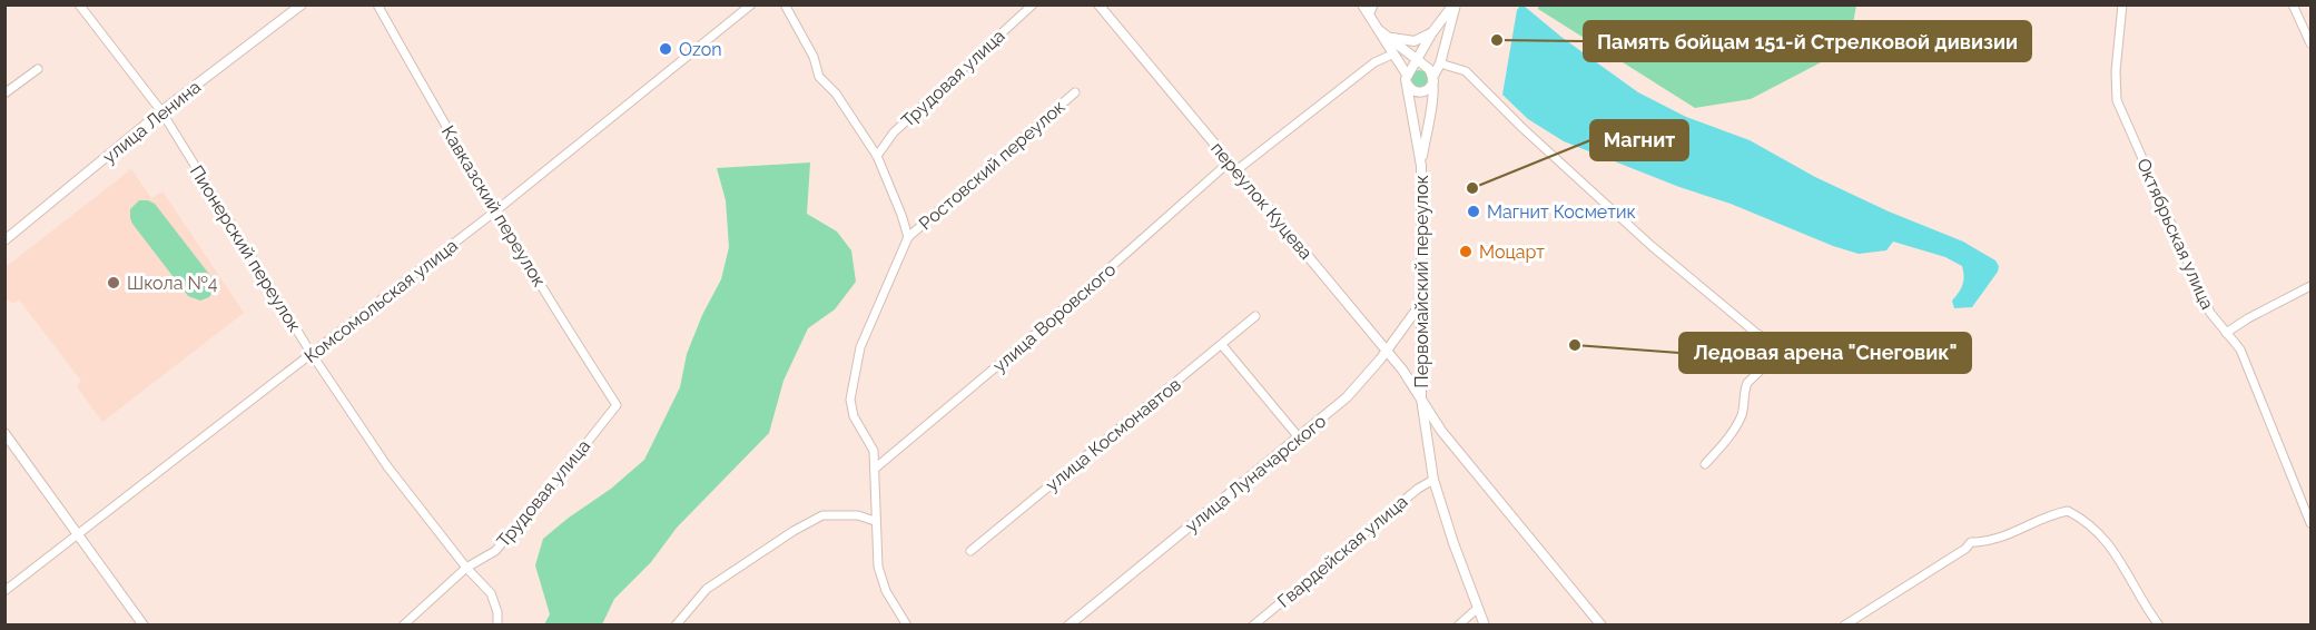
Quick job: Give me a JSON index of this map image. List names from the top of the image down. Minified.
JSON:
{"streets":{"street":["Трудовая улица","улица Ленина","Ростовский переулок","переулок Куцева","Кавказский переулок","Октябрьская улица","Пионерский переулок","Первомайский переулок","Комсомольская улица","улица Воровского","улица Космонавтов","улица Луначарского","Гвардейская улица"]},"crossings":[["Трудовая улица","Ростовский переулок"],["Трудовая улица","Кавказский переулок"],["Трудовая улица","Пионерский переулок"],["улица Ленина","Пионерский переулок"],["Ростовский переулок","улица Воровского"],["переулок Куцева","Первомайский переулок"],["переулок Куцева","улица Воровского"],["переулок Куцева","улица Луначарского"],["переулок Куцева","Гвардейская улица"],["Кавказский переулок","Комсомольская улица"],["Пионерский переулок","Комсомольская улица"],["Первомайский переулок","улица Луначарского"]],"places":["Память бойцам 151-й Стрелковой дивизии","Ozon","Магнит","Магнит Косметик","Моцарт","Школа №4","Ледовая арена \"Снеговик\""]}
